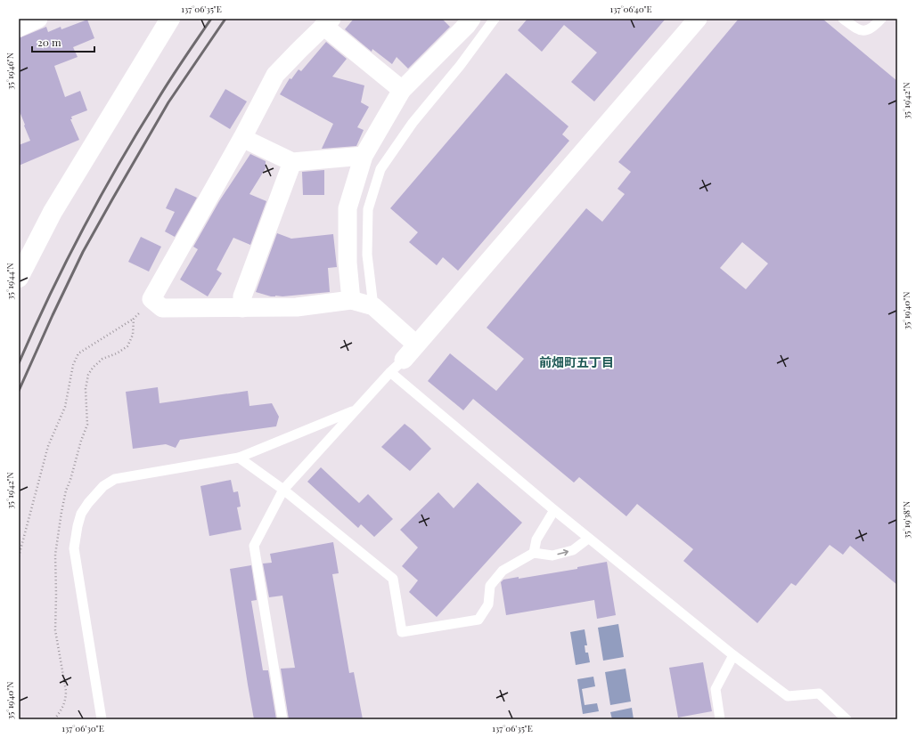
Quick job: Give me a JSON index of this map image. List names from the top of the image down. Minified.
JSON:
{"districts":["前畑町五丁目"],"scale_bar":"20 m","coordinates":["137°06'35\"E","137°06'40\"E","35°19'46\"N","35°19'42\"N","35°19'44\"N","35°19'40\"N","35°19'38\"N","137°06'30\"E"]}
